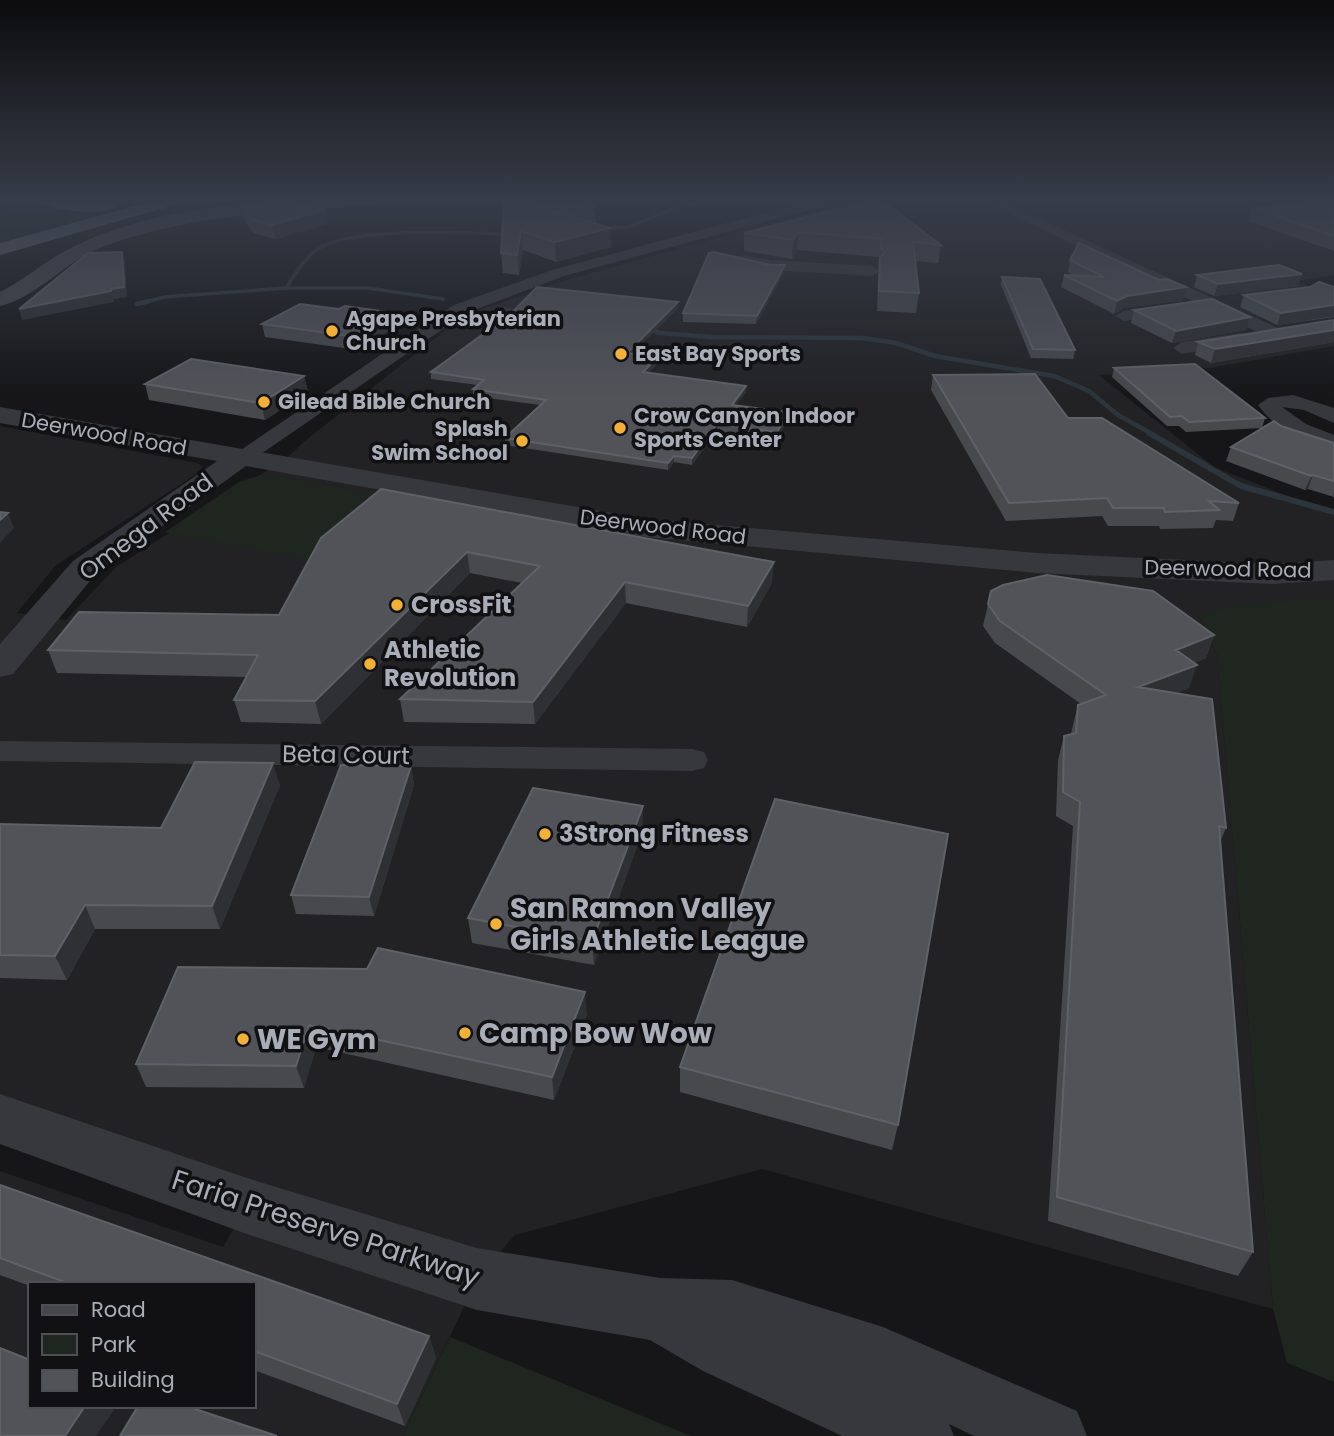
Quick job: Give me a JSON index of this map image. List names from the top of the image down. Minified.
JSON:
{"streets":{"street":["Deerwood Road","Omega Road","Beta Court","Faria Preserve Parkway"]},"crossings":[["Deerwood Road","Omega Road"]],"places":["Agape Presbyterian Church","East Bay Sports","Gilead Bible Church","Crow Canyon Indoor Sports Center","Splash Swim School","CrossFit","Athletic Revolution","3Strong Fitness","San Ramon Valley Girls Athletic League","Camp Bow Wow","WE Gym"],"legend":["Road","Park","Building"]}
